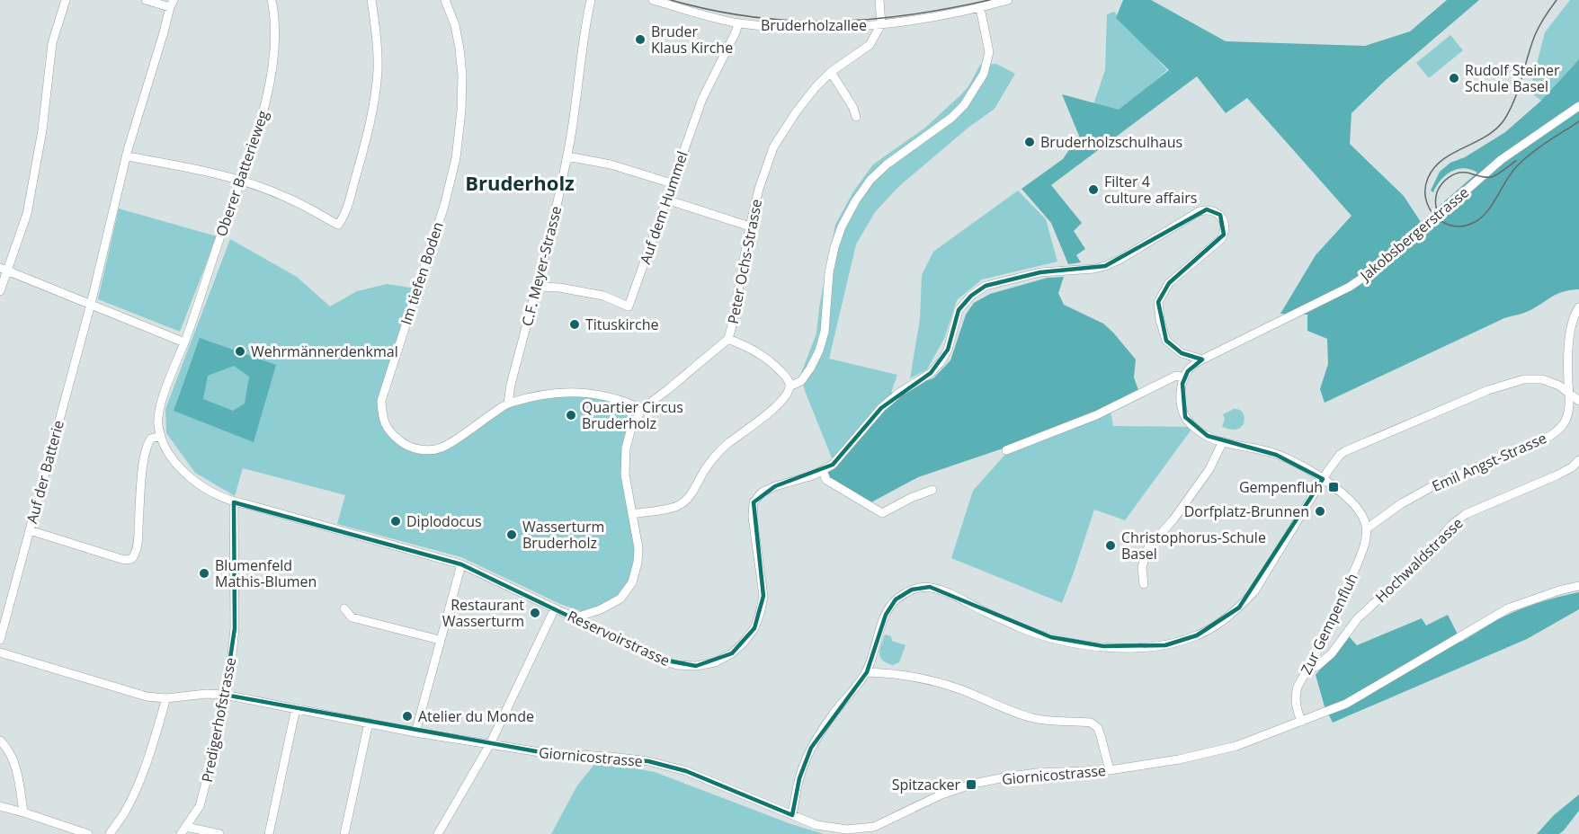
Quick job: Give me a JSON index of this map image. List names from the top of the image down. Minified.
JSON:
{"streets":{"street":["Bruderholzallee","Oberer Batterieweg","Auf dem Hummel","Jakobsbergerstrasse","Peter Ochs-Strasse","C.F. Meyer-Strasse","Im tiefen Boden","Emil Angst-Strasse","Auf der Batterie","Hochwaldstrasse","Zur Gempenfluh","Reservoirstrasse","Predigerhofstrasse","Giornicostrasse"]},"crossings":[["Bruderholzallee","Auf dem Hummel"],["Bruderholzallee","Peter Ochs-Strasse"],["Oberer Batterieweg","Reservoirstrasse"],["Auf dem Hummel","C.F. Meyer-Strasse"],["Jakobsbergerstrasse","Reservoirstrasse"],["Peter Ochs-Strasse","Im tiefen Boden"],["Peter Ochs-Strasse","Reservoirstrasse"],["C.F. Meyer-Strasse","Im tiefen Boden"],["Emil Angst-Strasse","Zur Gempenfluh"],["Hochwaldstrasse","Zur Gempenfluh"],["Zur Gempenfluh","Giornicostrasse"],["Reservoirstrasse","Predigerhofstrasse"],["Predigerhofstrasse","Giornicostrasse"]],"districts":["Bruderholz"],"places":{"other":["Bruder Klaus Kirche","Rudolf Steiner Schule Basel","Bruderholzschulhaus","Filter 4 culture affairs","Tituskirche","Wehrmännerdenkmal","Quartier Circus Bruderholz","Dorfplatz-Brunnen","Diplodocus","Wasserturm Bruderholz","Christophorus-Schule Basel","Blumenfeld Mathis-Blumen","Restaurant Wasserturm","Atelier du Monde"],"transit":["Gempenfluh","Spitzacker"]}}
